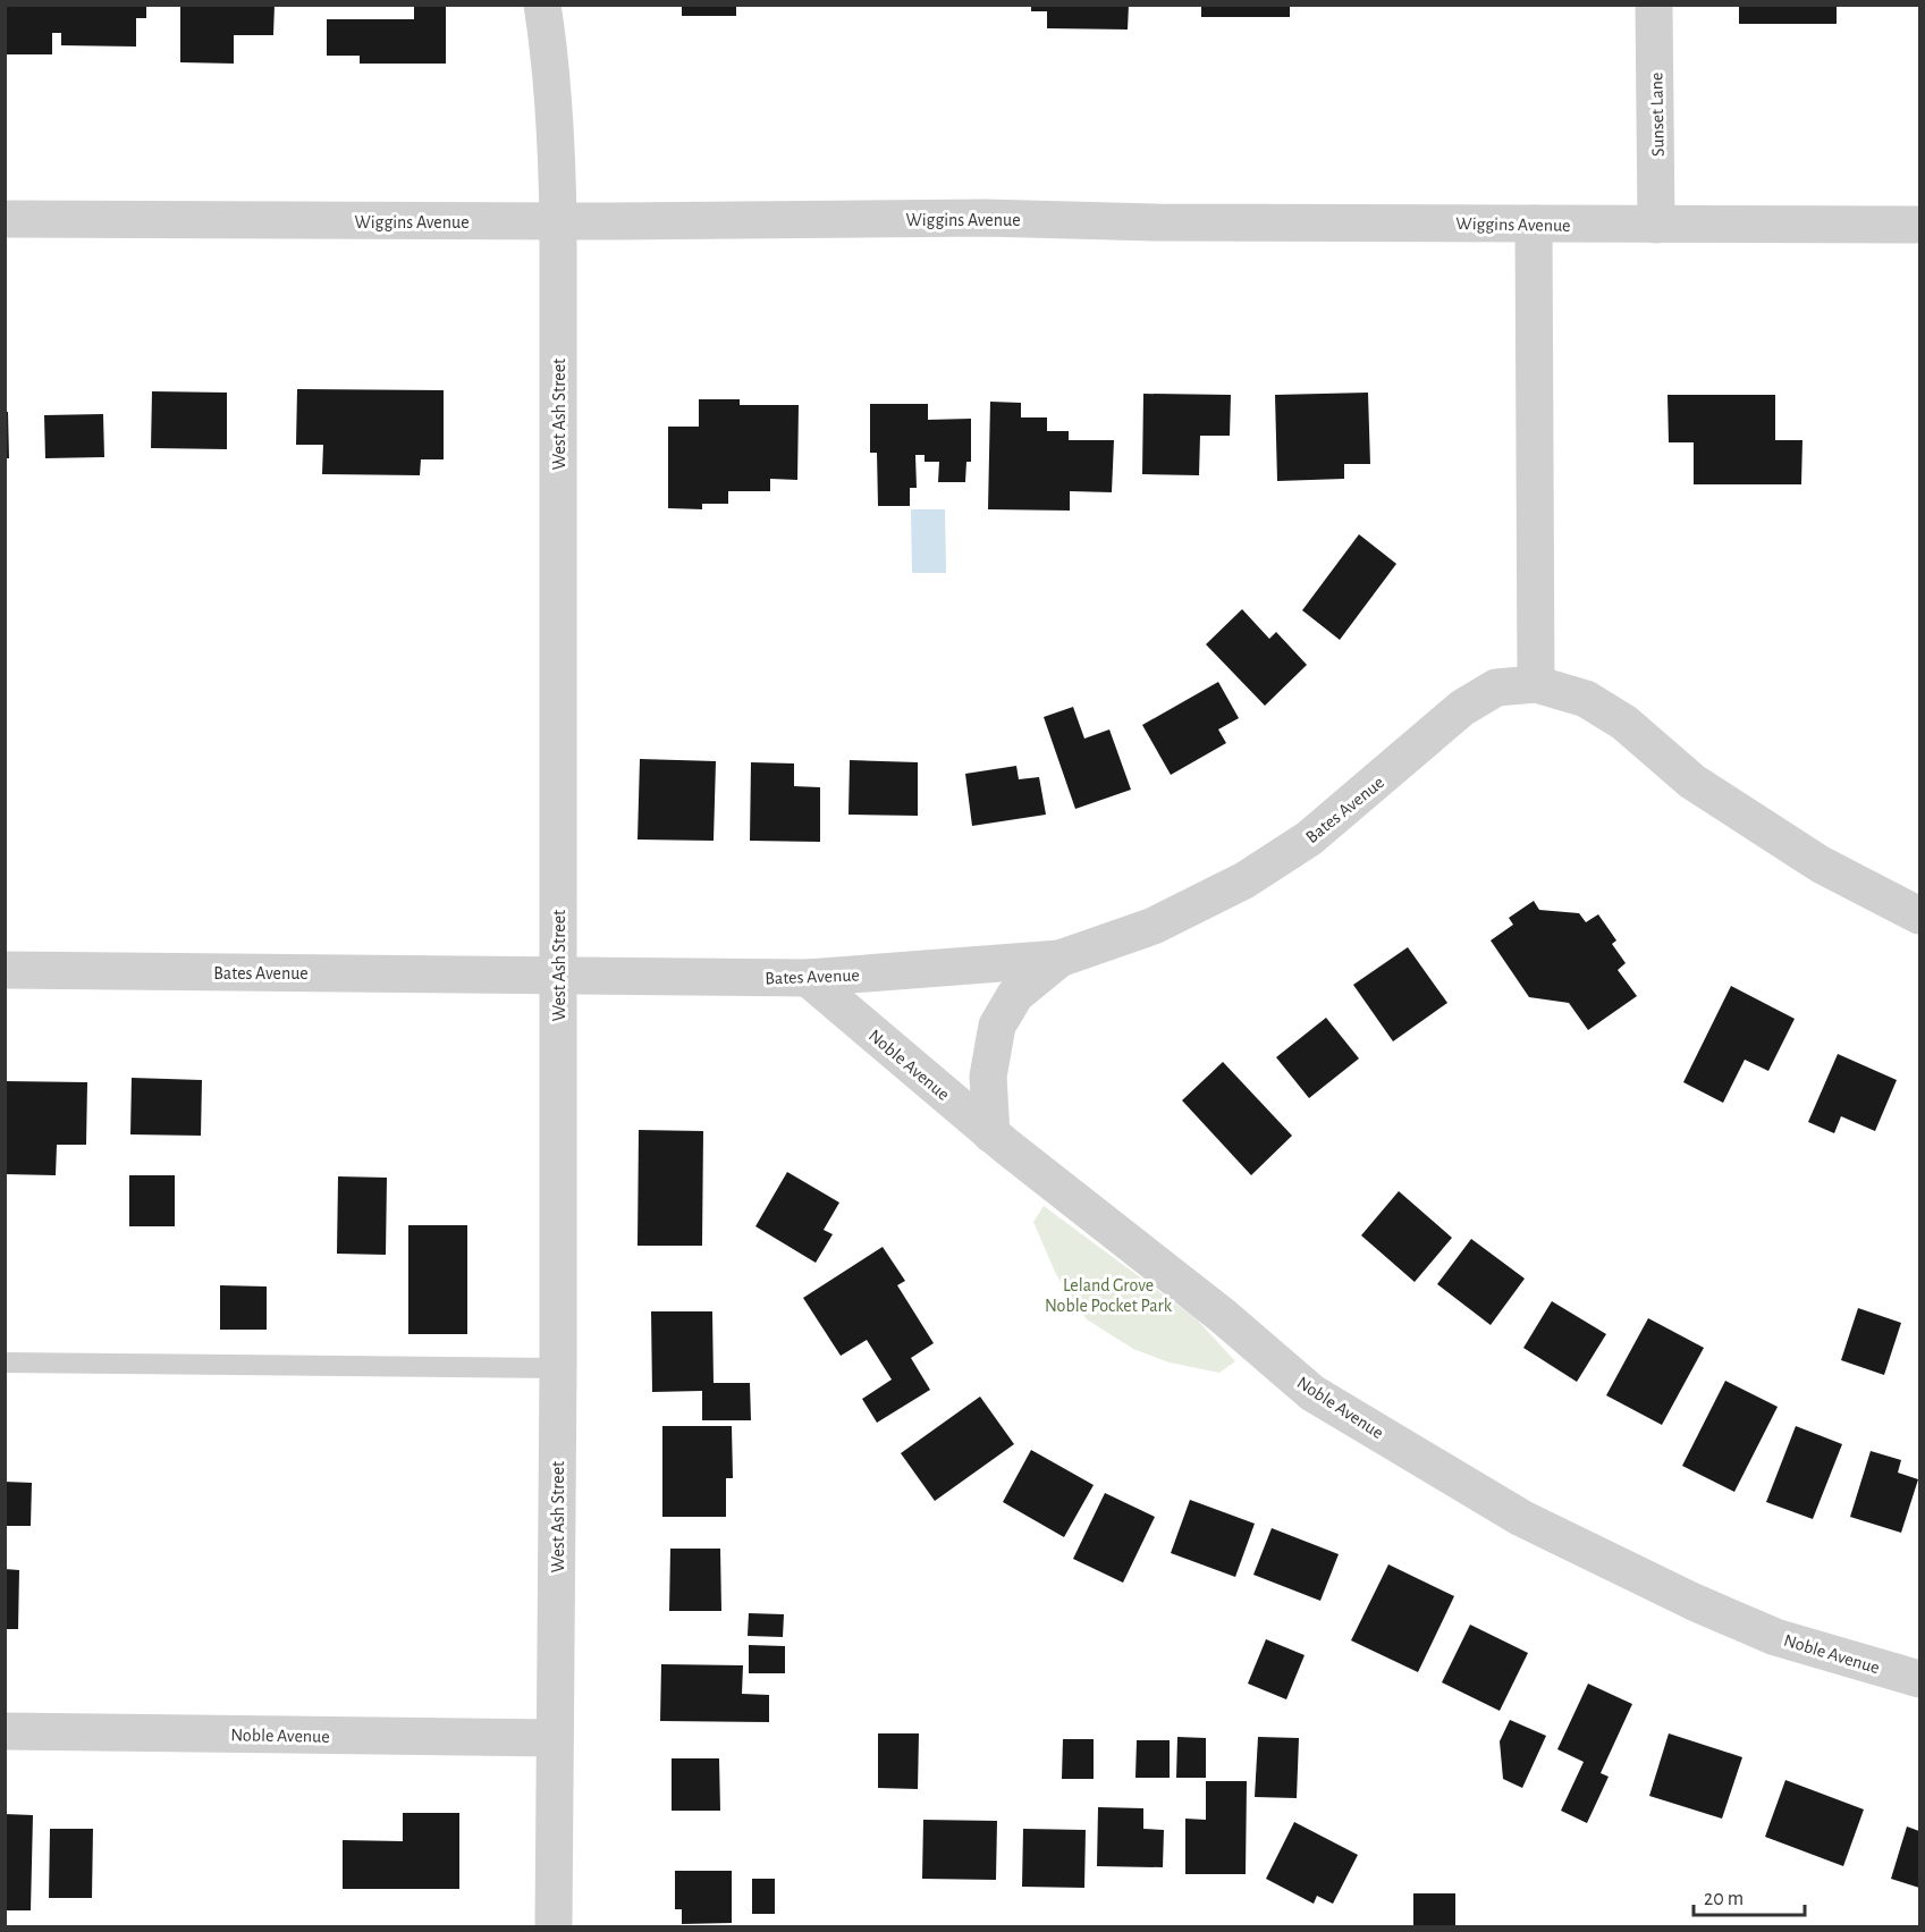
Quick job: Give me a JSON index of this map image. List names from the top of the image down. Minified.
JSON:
{"streets":{"street":["Sunset Lane","Wiggins Avenue","West Ash Street","Bates Avenue","Noble Avenue"]},"crossings":[["Sunset Lane","Wiggins Avenue"],["Wiggins Avenue","West Ash Street"],["West Ash Street","Bates Avenue"],["West Ash Street","Noble Avenue"],["Bates Avenue","Noble Avenue"]],"parks":["Leland Grove Noble Pocket Park"],"scale_bar":"20 m"}
